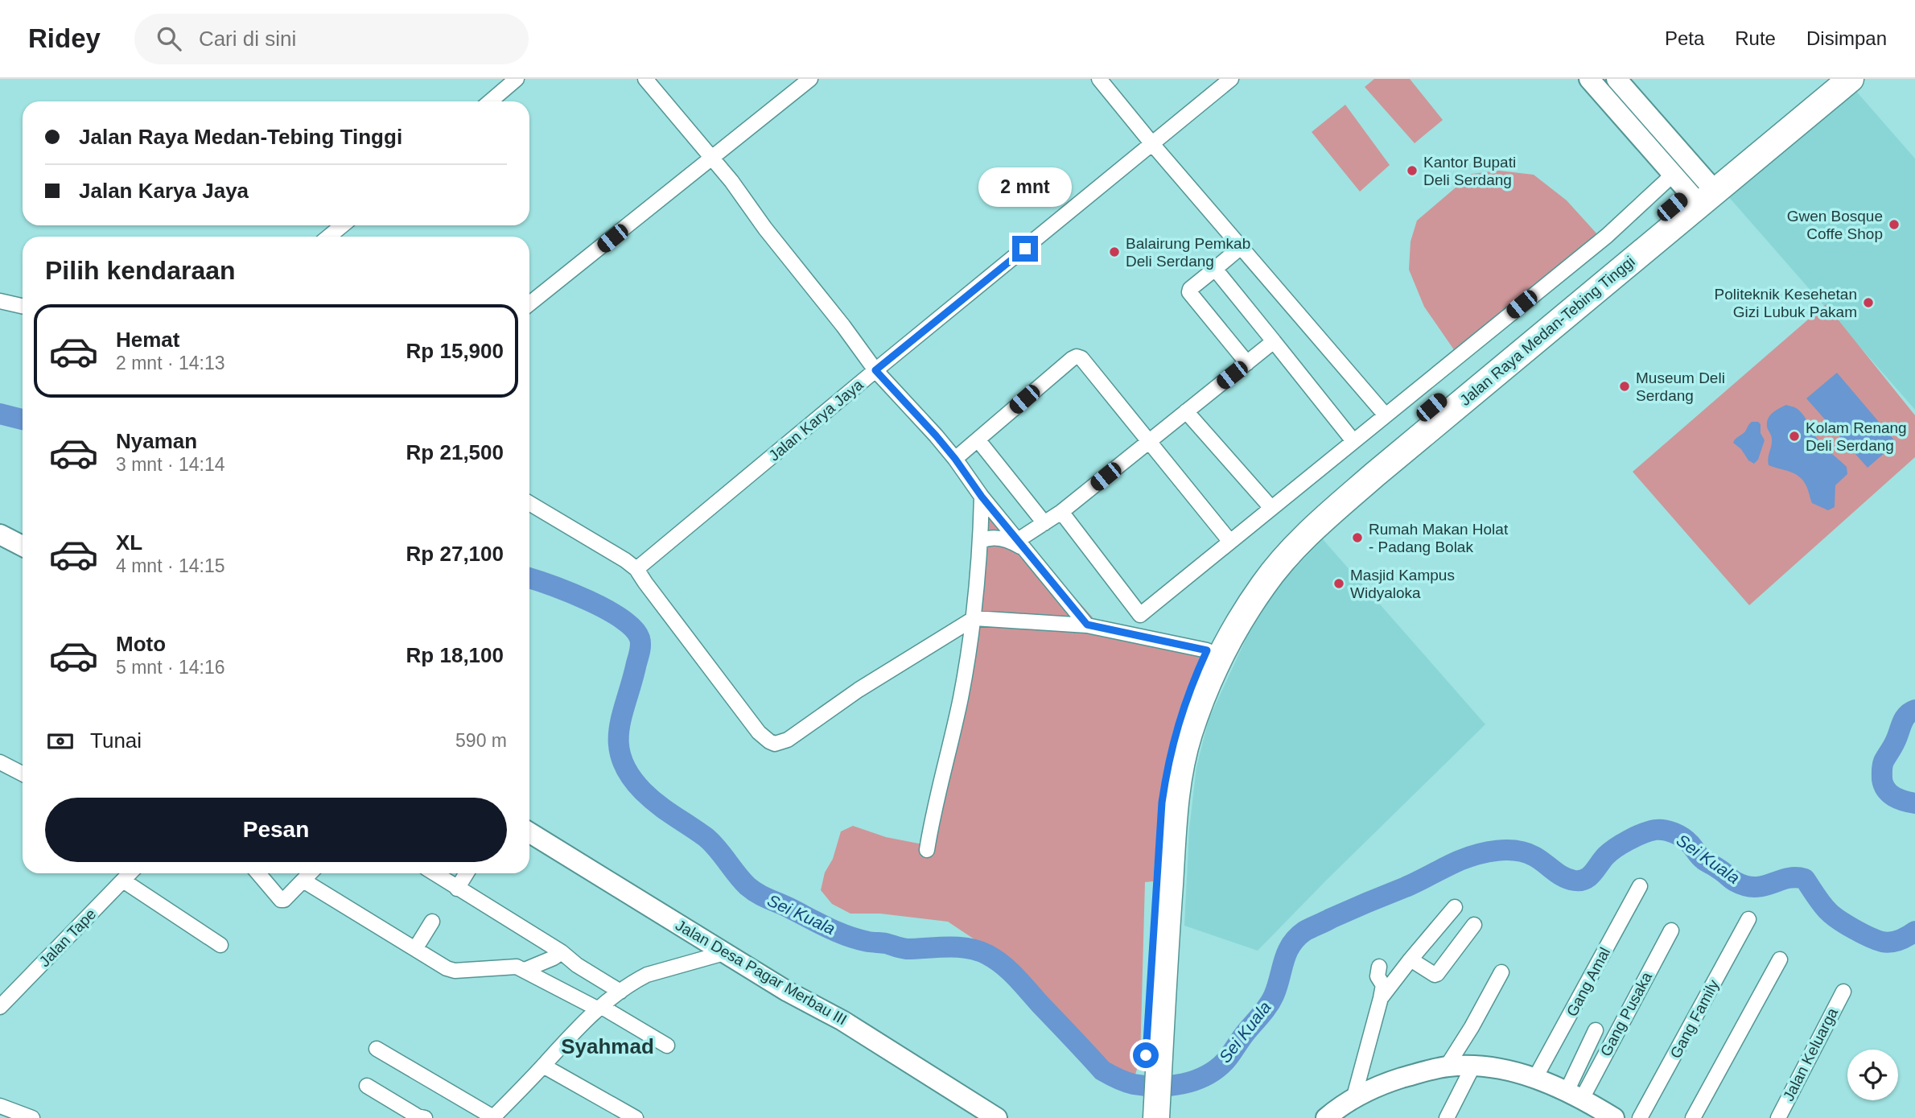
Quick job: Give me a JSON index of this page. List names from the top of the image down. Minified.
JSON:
{"streets":{"highway":["Jalan Raya Medan-Tebing Tinggi"],"street":["Jalan Karya Jaya","Jalan Tape","Jalan Desa Pagar Merbau III","Gang Amal","Gang Pusaka","Gang Family","Jalan Keluarga"]},"districts":["Syahmad"],"water":["Sei Kuala"],"places":["Kantor Bupati Deli Serdang","Gwen Bosque Coffe Shop","Balairung Pemkab Deli Serdang","Politeknik Kesehetan Gizi Lubuk Pakam","Museum Deli Serdang","Kolam Renang Deli Serdang","Rumah Makan Holat - Padang Bolak","Masjid Kampus Widyaloka"],"page":{"header":"Ridey","search":"Cari di sini","nav":["Peta","Rute","Disimpan"],"banner":["Jalan Raya Medan-Tebing Tinggi","Jalan Karya Jaya"],"bubble":"2 mnt","heading":"Pilih kendaraan","list":[{"name":"Hemat","note":"2 mnt · 14:13","value":"Rp 15,900"},{"name":"Nyaman","note":"3 mnt · 14:14","value":"Rp 21,500"},{"name":"XL","note":"4 mnt · 14:15","value":"Rp 27,100"},{"name":"Moto","note":"5 mnt · 14:16","value":"Rp 18,100"}],"pay":["Tunai","590 m"],"buttons":"Pesan"}}
